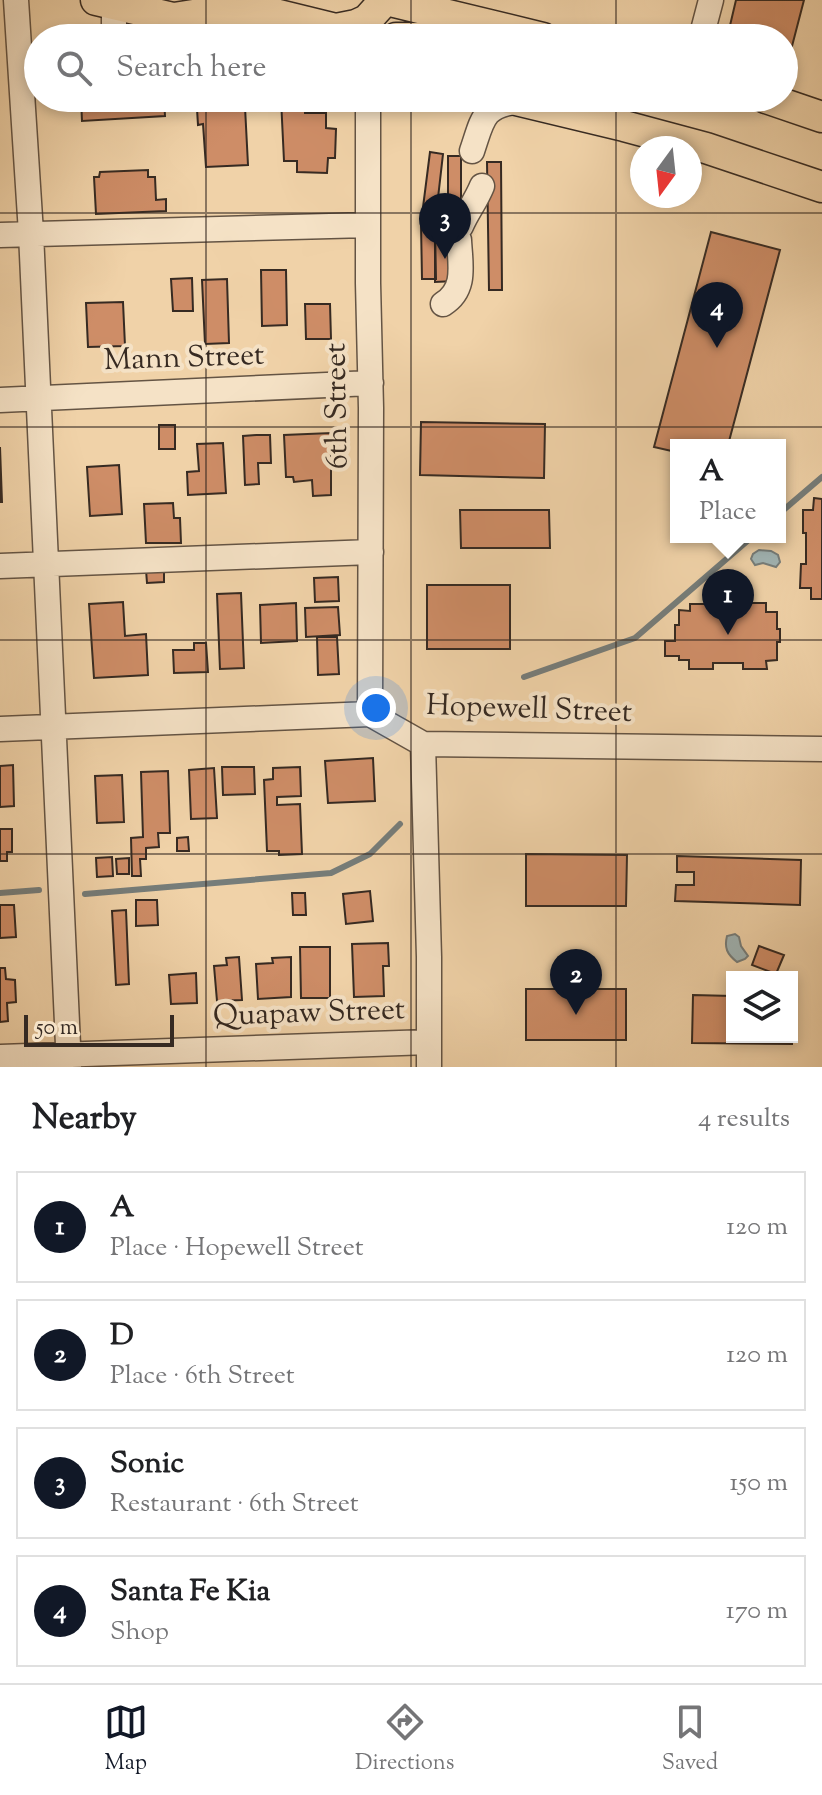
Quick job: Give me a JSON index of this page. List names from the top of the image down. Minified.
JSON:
{"streets":{"street":["Mann Street","6th Street","Hopewell Street","Quapaw Street"]},"crossings":[["Mann Street","6th Street"],["6th Street","Hopewell Street"]],"scale_bar":"50 m","north":"bottom","page":{"search":"Search here","pins":["3","4","1","2"],"popup":["A","Place"],"scale":"50 m","heading":["Nearby","4 results"],"list":[{"mark":"1","name":"A","note":"Place · Hopewell Street","value":"120 m"},{"mark":"2","name":"D","note":"Place · 6th Street","value":"120 m"},{"mark":"3","name":"Sonic","note":"Restaurant · 6th Street","value":"150 m"},{"mark":"4","name":"Santa Fe Kia","note":"Shop","value":"170 m"}],"nav":["Map","Directions","Saved"]}}
